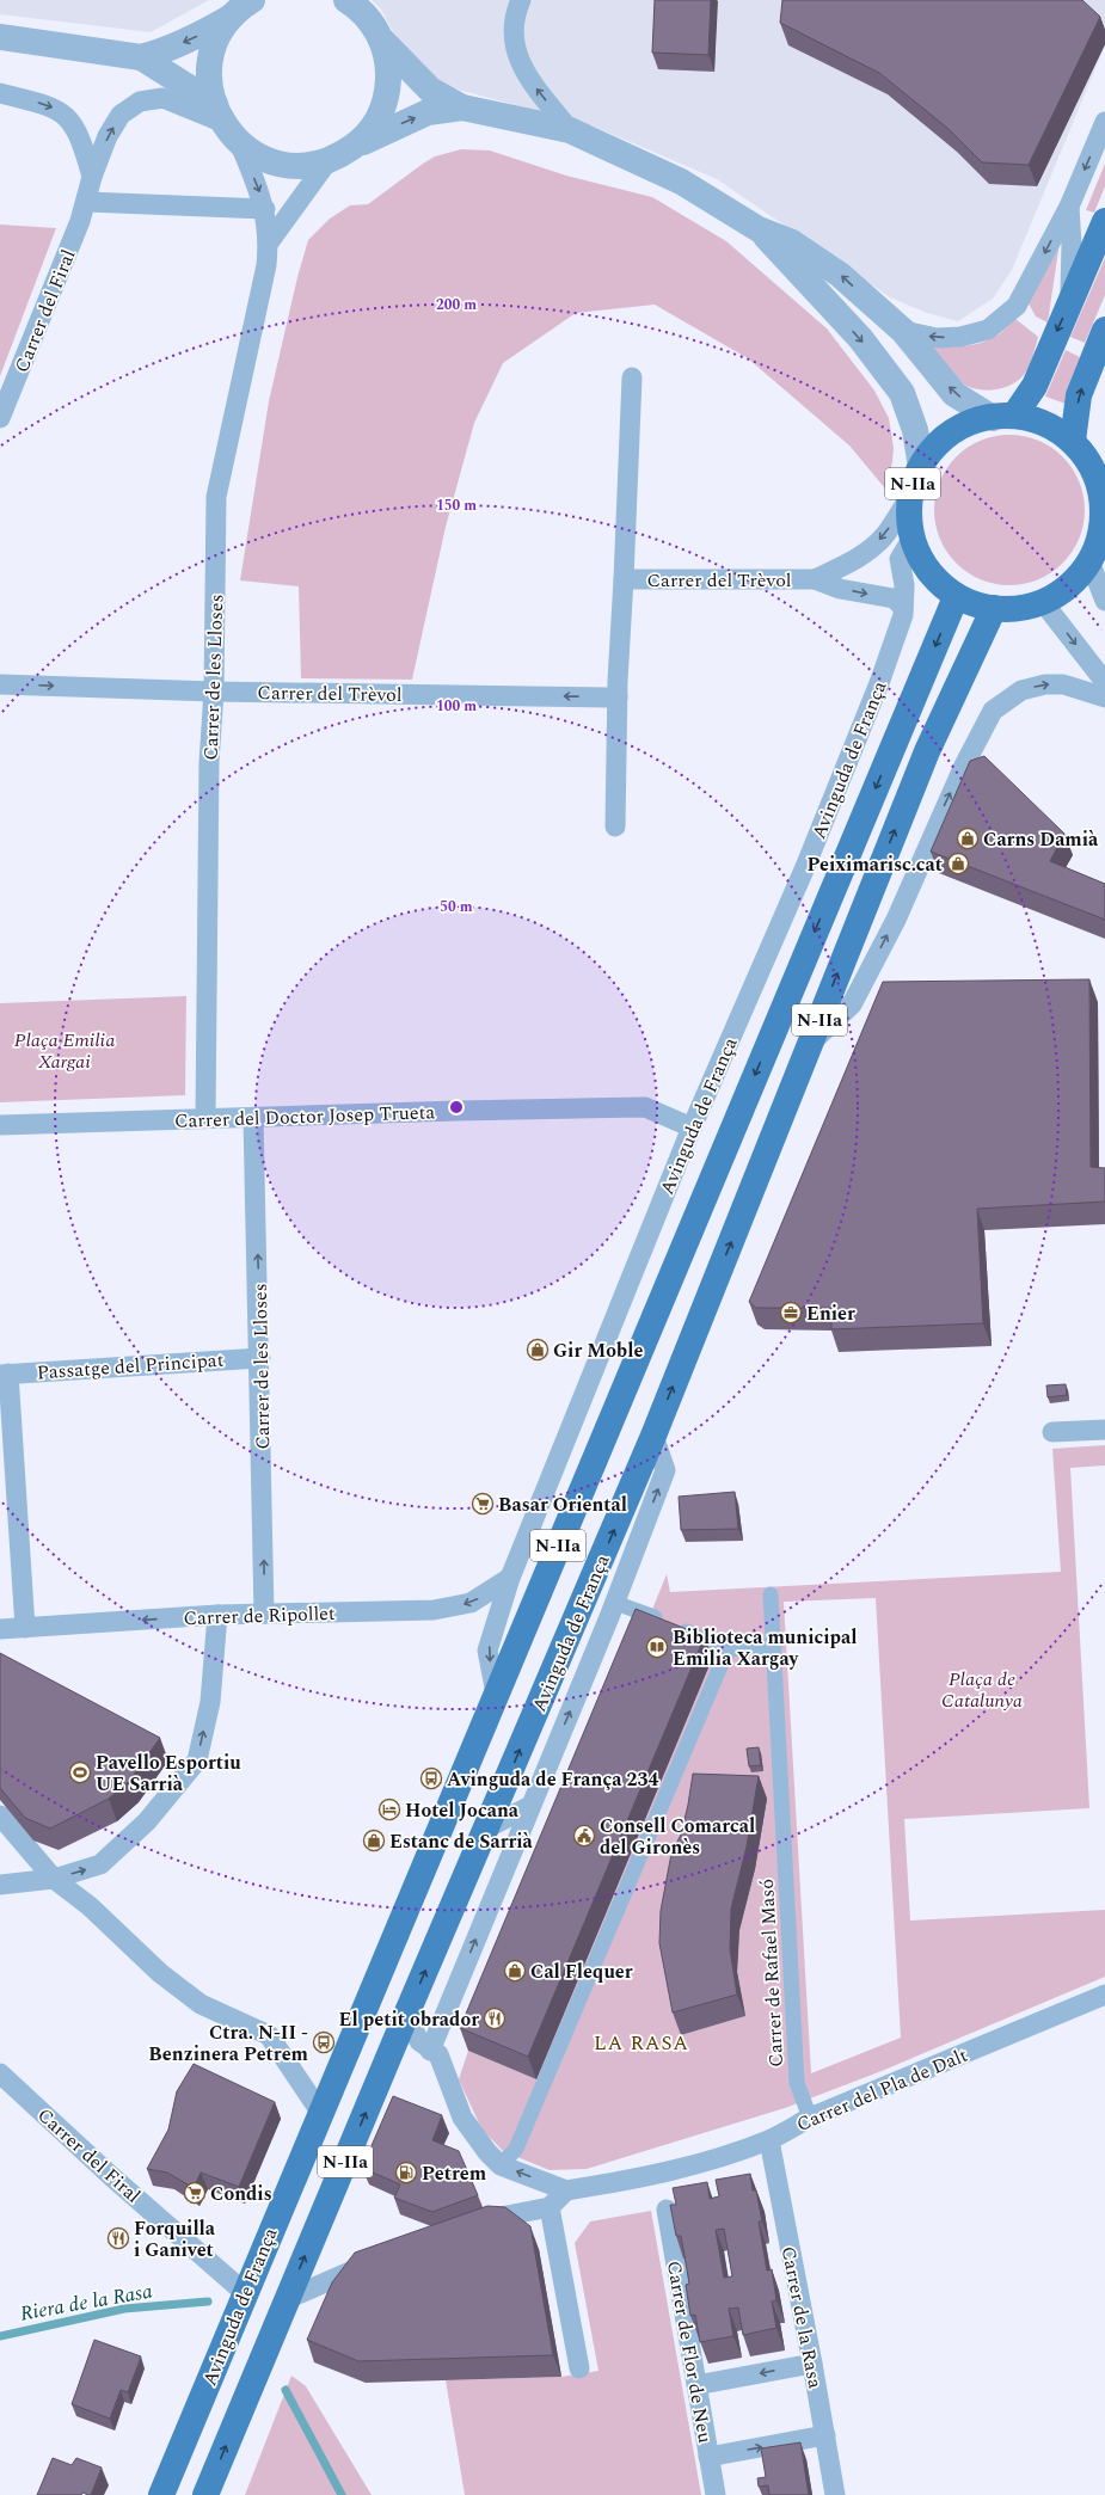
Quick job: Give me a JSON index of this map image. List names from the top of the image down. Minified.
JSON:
{"streets":{"main road":["N-IIa","Avinguda de França"],"street":["Carrer del Firal","Carrer del Trèvol","Carrer de les Lloses","Carrer del Doctor Josep Trueta","Passatge del Principat","Carrer de Ripollet","Carrer de Rafael Masó","Carrer del Pla de Dalt","Carrer de la Rasa","Carrer de Flor de Neu"]},"crossings":[["Carrer del Firal","Avinguda de França"],["N-IIa","Carrer del Trèvol"],["N-IIa","Avinguda de França"],["Carrer del Trèvol","Carrer de les Lloses"],["Carrer del Trèvol","Avinguda de França"],["Carrer de les Lloses","Carrer del Doctor Josep Trueta"],["Carrer de les Lloses","Passatge del Principat"],["Carrer de les Lloses","Carrer de Ripollet"],["Avinguda de França","Carrer del Doctor Josep Trueta"],["Avinguda de França","Carrer de Ripollet"],["Carrer de Rafael Masó","Carrer del Pla de Dalt"],["Carrer del Pla de Dalt","Carrer de la Rasa"]],"one_way":["Carrer de Ripollet"],"districts":["LA RASA"],"water":["Riera de la Rasa"],"parks":["Plaça Emilia Xargai","Plaça de Catalunya"],"places":{"shop":["Carns Damià","Peiximarisc.cat","Gir Moble","Estanc de Sarrià","Cal Flequer"],"office":["Enier"],"supermarket":["Basar Oriental","Condis"],"library":["Biblioteca municipal Emilia Xargay"],"sports":["Pavello Esportiu UE Sarrià"],"bus stop":["Avinguda de França 234","Ctra. N-II - Benzinera Petrem"],"hotel":["Hotel Jocana"],"public building":["Consell Comarcal del Gironès"],"restaurant":["El petit obrador","Forquilla i Ganivet"],"fuel station":["Petrem"]},"rings":["200 m","150 m","100 m","50 m"]}
